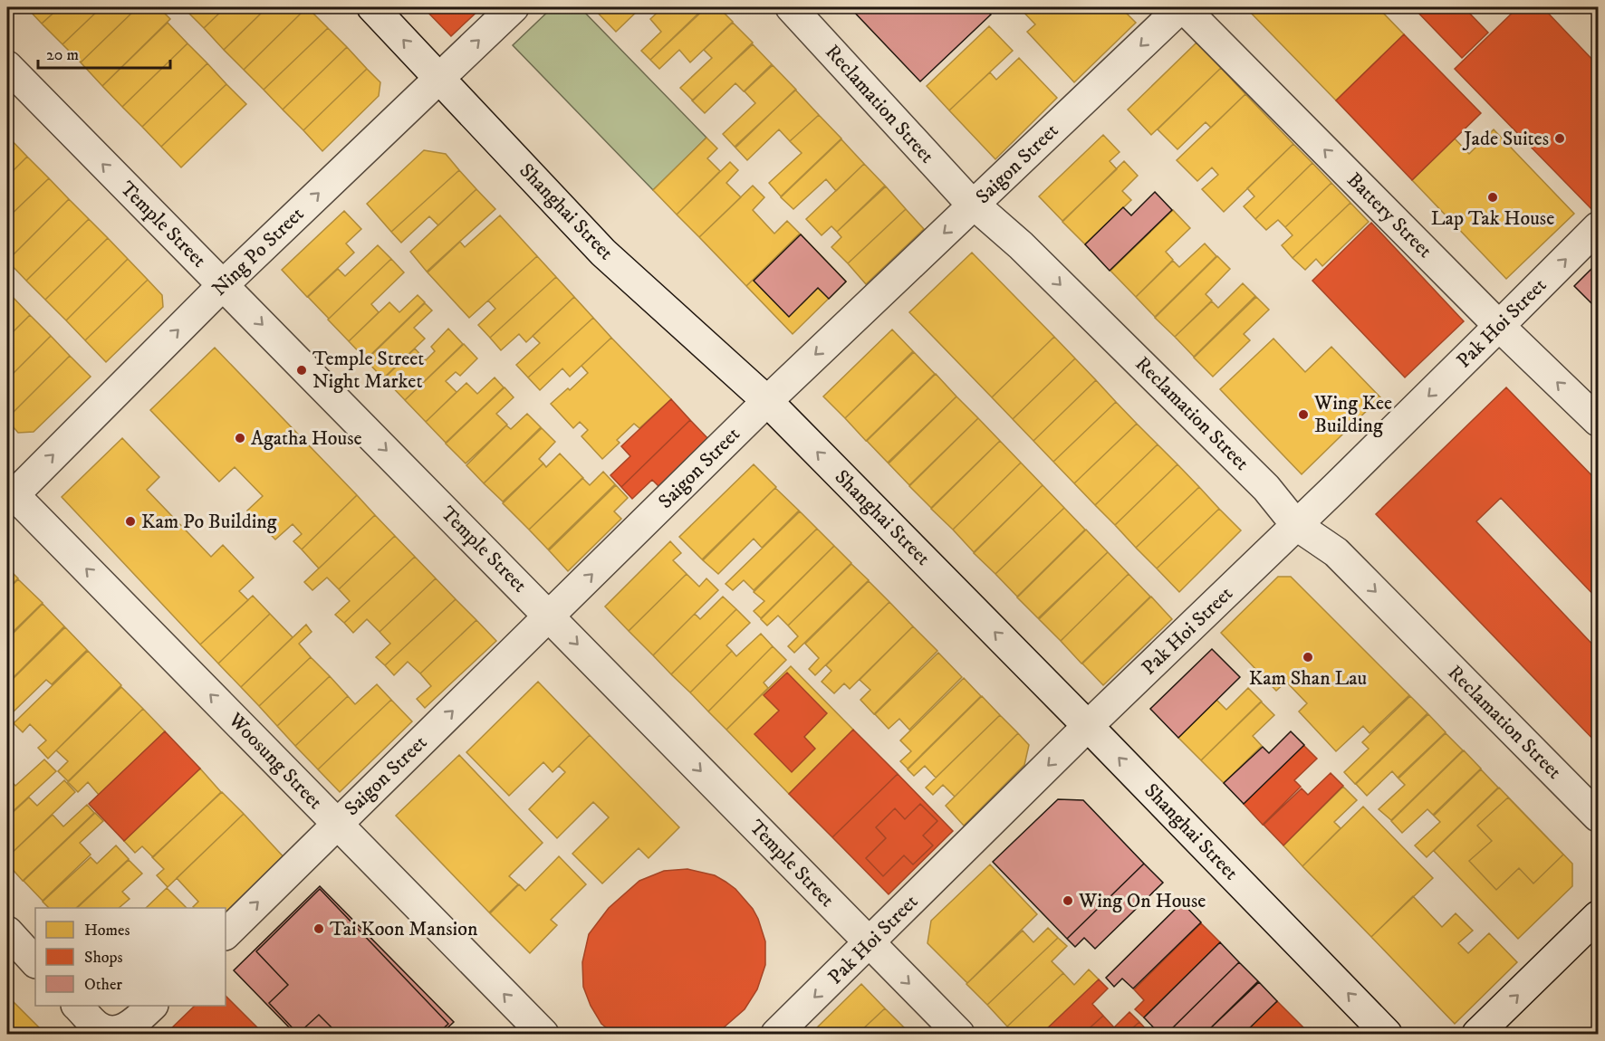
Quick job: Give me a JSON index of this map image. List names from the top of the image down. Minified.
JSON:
{"streets":{"street":["Reclamation Street","Saigon Street","Shanghai Street","Battery Street","Temple Street","Ning Po Street","Pak Hoi Street","Woosung Street"]},"crossings":[["Reclamation Street","Saigon Street"],["Reclamation Street","Pak Hoi Street"],["Saigon Street","Shanghai Street"],["Saigon Street","Battery Street"],["Saigon Street","Temple Street"],["Saigon Street","Woosung Street"],["Shanghai Street","Ning Po Street"],["Shanghai Street","Pak Hoi Street"],["Battery Street","Pak Hoi Street"],["Temple Street","Ning Po Street"],["Temple Street","Pak Hoi Street"],["Ning Po Street","Woosung Street"]],"one_way":["Reclamation Street","Shanghai Street","Battery Street","Ning Po Street","Woosung Street"],"places":["Jade Suites","Lap Tak House","Temple Street Night Market","Wing Kee Building","Agatha House","Kam Po Building","Kam Shan Lau","Wing On House","Tai Koon Mansion"],"legend":["Homes","Shops","Other"],"scale_bar":"20 m"}
